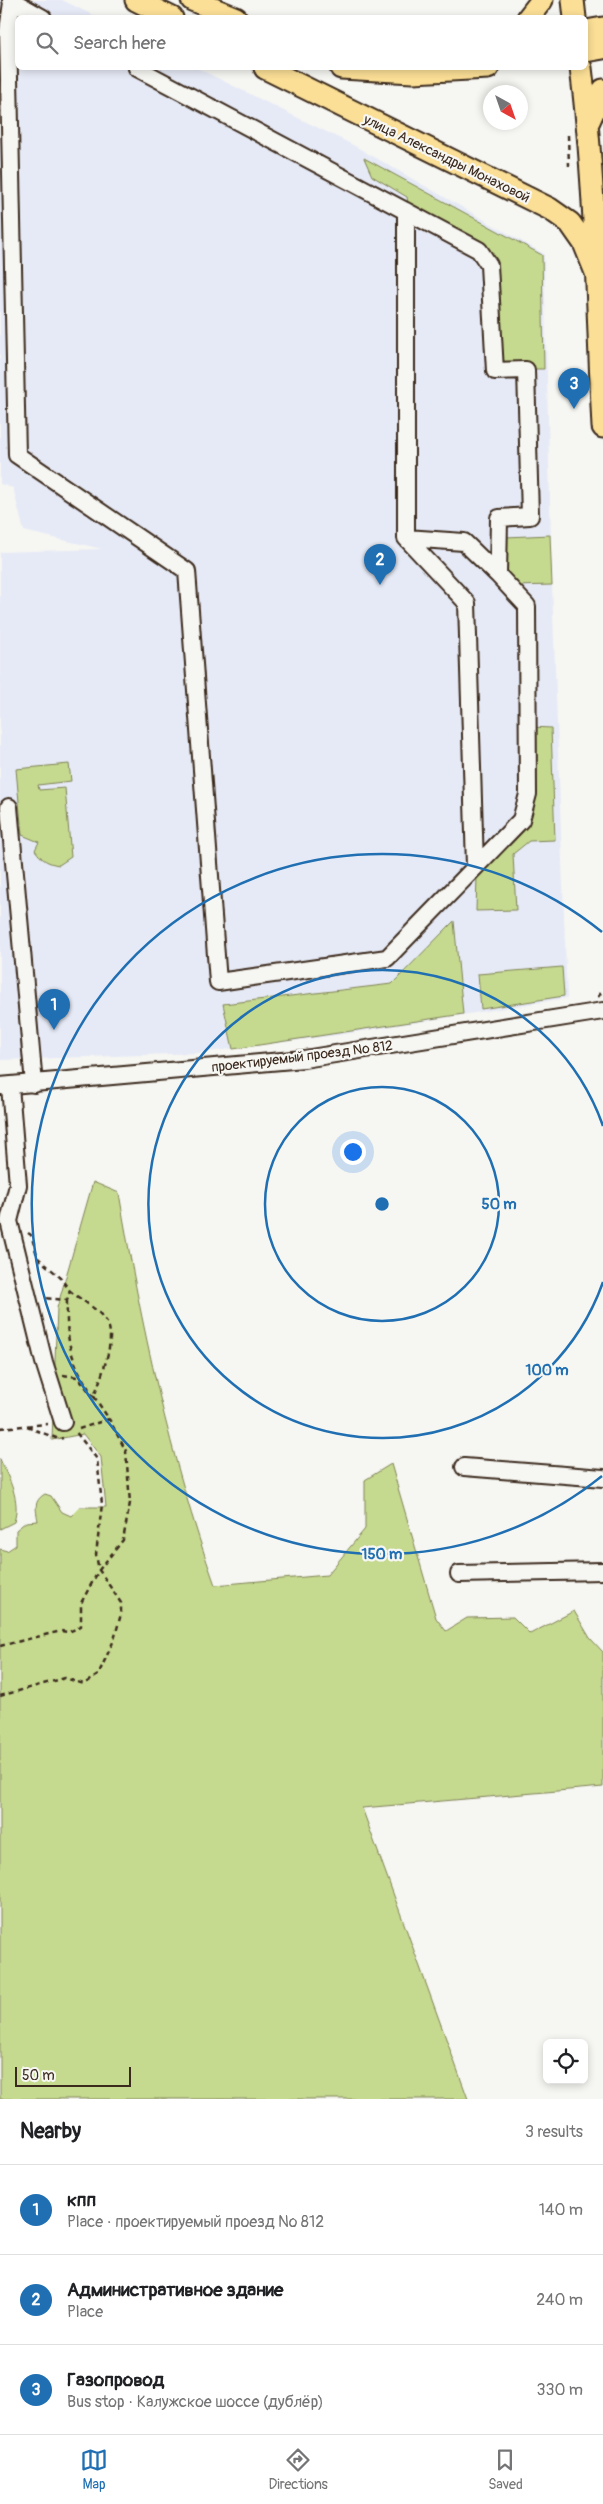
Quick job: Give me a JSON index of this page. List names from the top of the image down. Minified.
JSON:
{"streets":{"main road":["улица Александры Монаховой"],"street":["проектируемый проезд № 812"]},"scale_bar":"50 m","north":"bottom right","page":{"search":"Search here","pins":["3","2","1"],"scale":"50 m","heading":["Nearby","3 results"],"list":[{"mark":"1","name":"кпп","note":"Place · проектируемый проезд № 812","value":"140 m"},{"mark":"2","name":"Административное здание","note":"Place","value":"240 m"},{"mark":"3","name":"Газопровод","note":"Bus stop · Калужское шоссе (дублёр)","value":"330 m"}],"nav":["Map","Directions","Saved"]},"rings":["50 m","100 m","150 m"]}
